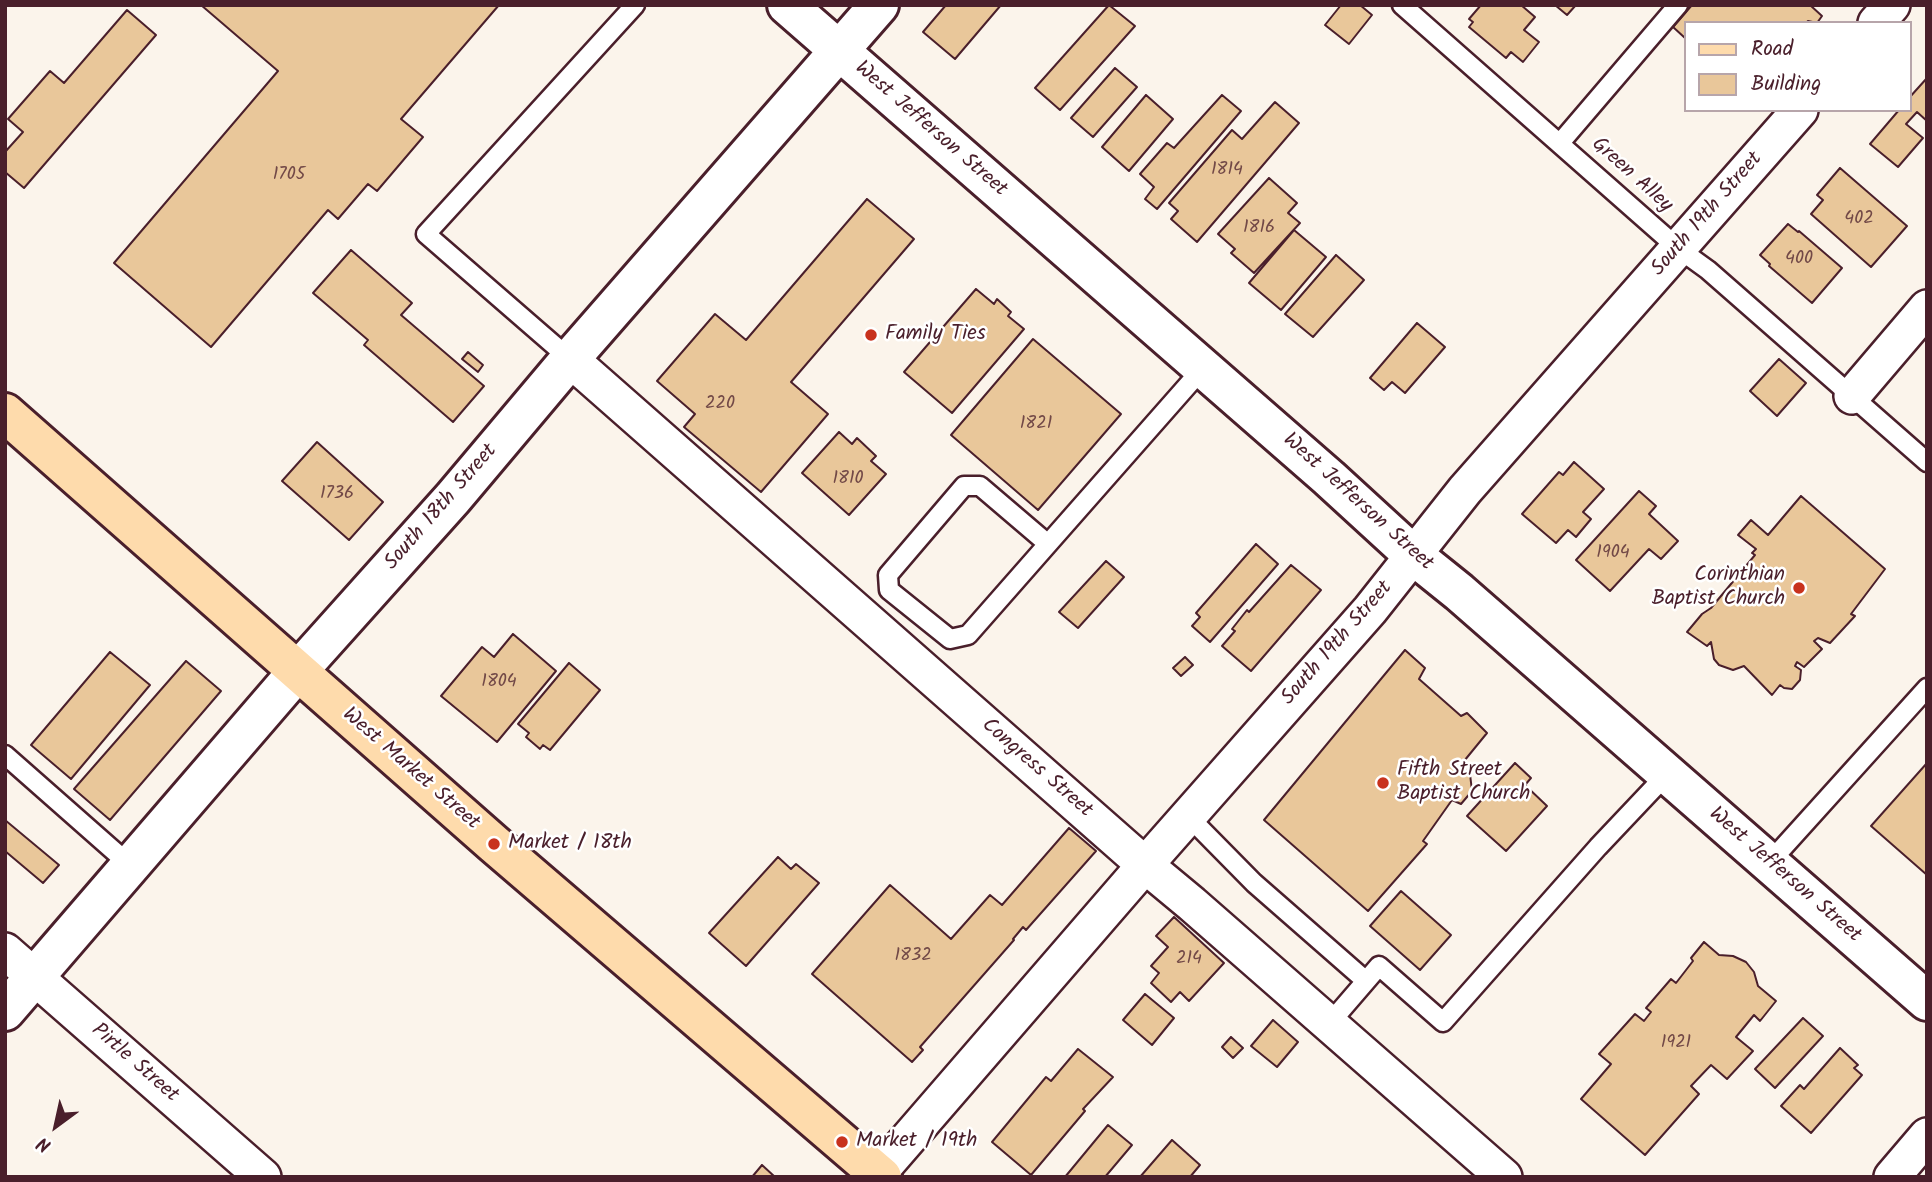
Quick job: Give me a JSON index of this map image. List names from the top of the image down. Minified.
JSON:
{"streets":{"main road":["West Market Street"],"street":["West Jefferson Street","South 19th Street","South 18th Street","Congress Street","Pirtle Street"],"lane":["Green Alley"]},"crossings":[["West Jefferson Street","South 19th Street"],["West Jefferson Street","South 18th Street"],["Green Alley","South 19th Street"],["South 19th Street","Congress Street"],["South 19th Street","West Market Street"],["South 18th Street","Congress Street"],["South 18th Street","West Market Street"],["South 18th Street","Pirtle Street"]],"places":["Family Ties","Corinthian Baptist Church","Fifth Street Baptist Church","Market / 18th","Market / 19th"],"house_numbers":["1814","1705","402","1816","400","220","1821","1810","1736","1904","1804","1832","214","1921"],"legend":["Road","Building"],"north":"bottom left"}
